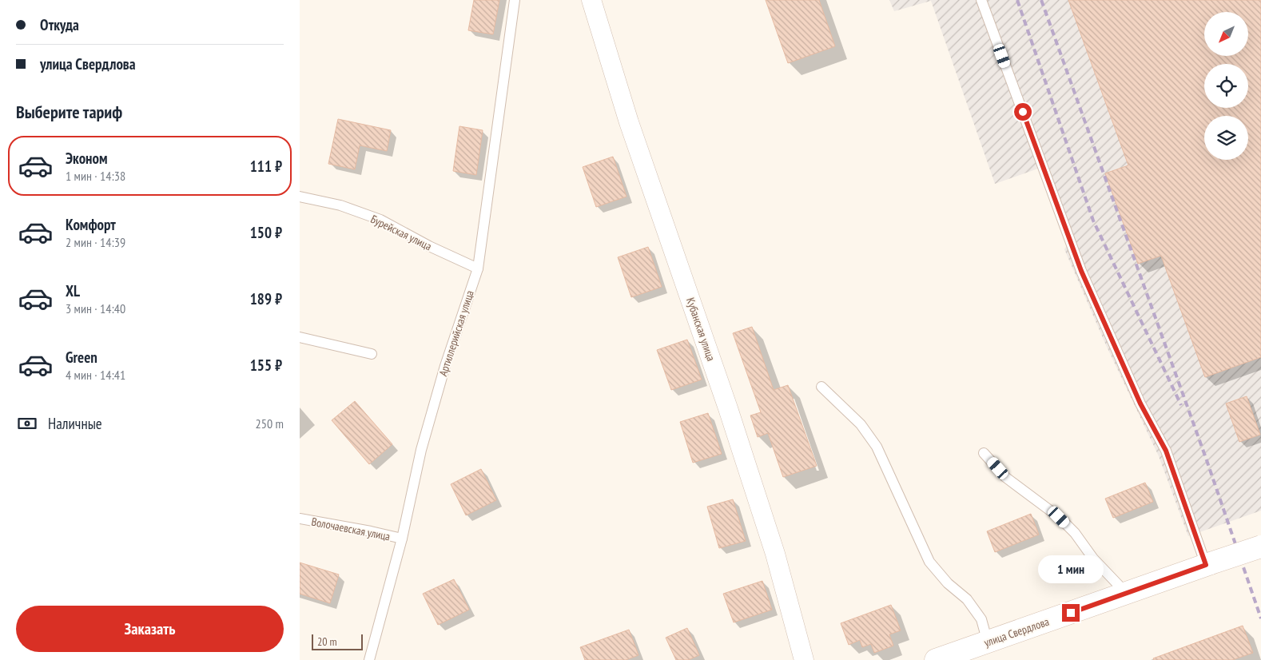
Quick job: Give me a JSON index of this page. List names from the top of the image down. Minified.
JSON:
{"streets":{"main road":["улица Свердлова"],"street":["Кубанская улица"],"lane":["Бурейская улица","Артиллерийская улица","Волочаевская улица"]},"crossings":[["Бурейская улица","Артиллерийская улица"],["Артиллерийская улица","Волочаевская улица"]],"scale_bar":"20 m","north":"bottom left","page":{"banner":["Откуда","улица Свердлова"],"heading":"Выберите тариф","list":[{"name":"Эконом","note":"1 мин · 14:38","value":"111 ₽"},{"name":"Комфорт","note":"2 мин · 14:39","value":"150 ₽"},{"name":"XL","note":"3 мин · 14:40","value":"189 ₽"},{"name":"Green","note":"4 мин · 14:41","value":"155 ₽"}],"pay":["Наличные","250 m"],"bubble":"1 мин","buttons":"Заказать","scale":"20 m"}}
